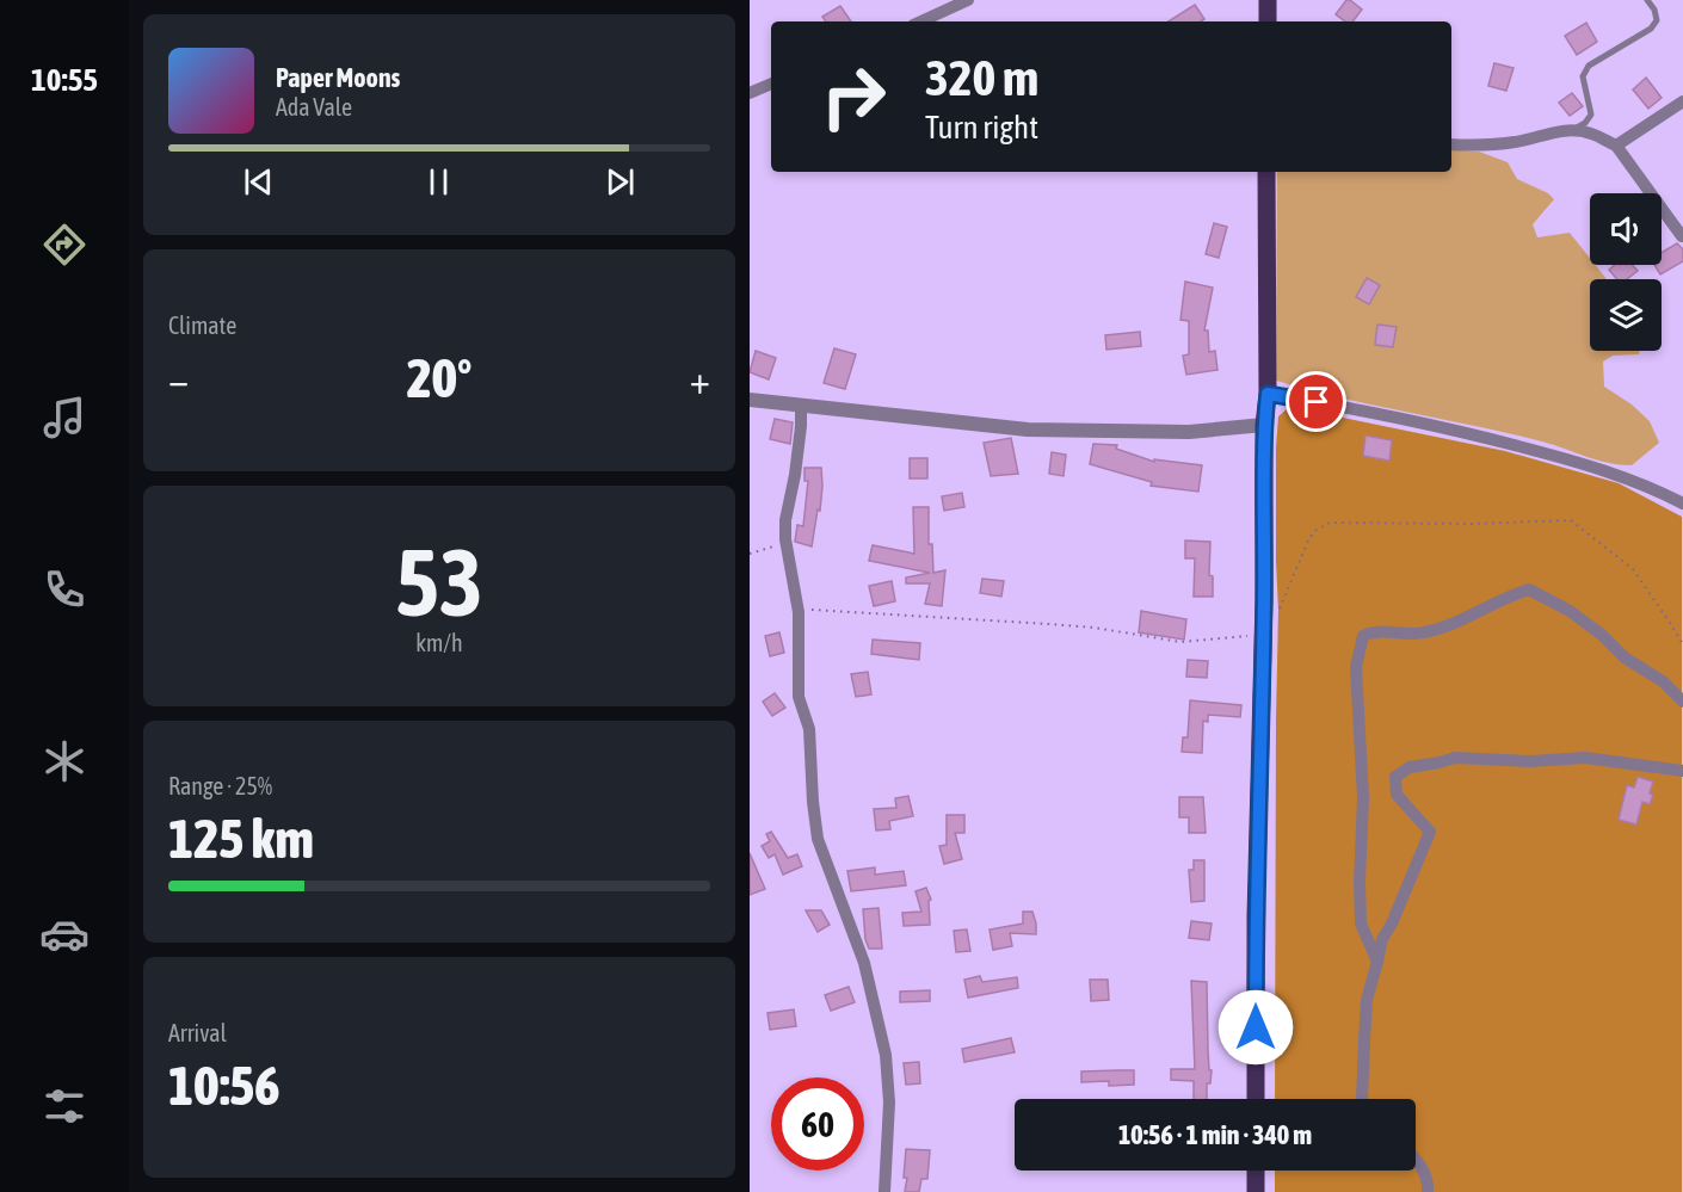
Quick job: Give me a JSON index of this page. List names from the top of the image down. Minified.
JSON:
{"page":{"tabs":"10:55","turn":["320 m","Turn right"],"song":["Paper Moons","Ada Vale"],"tile":["Climate",["53","km/h"],["Range · 25%","125 km"],["Arrival","10:56"]],"heat":["−","20°","+"],"limit":"60","trip":"10:56 · 1 min · 340 m"}}
